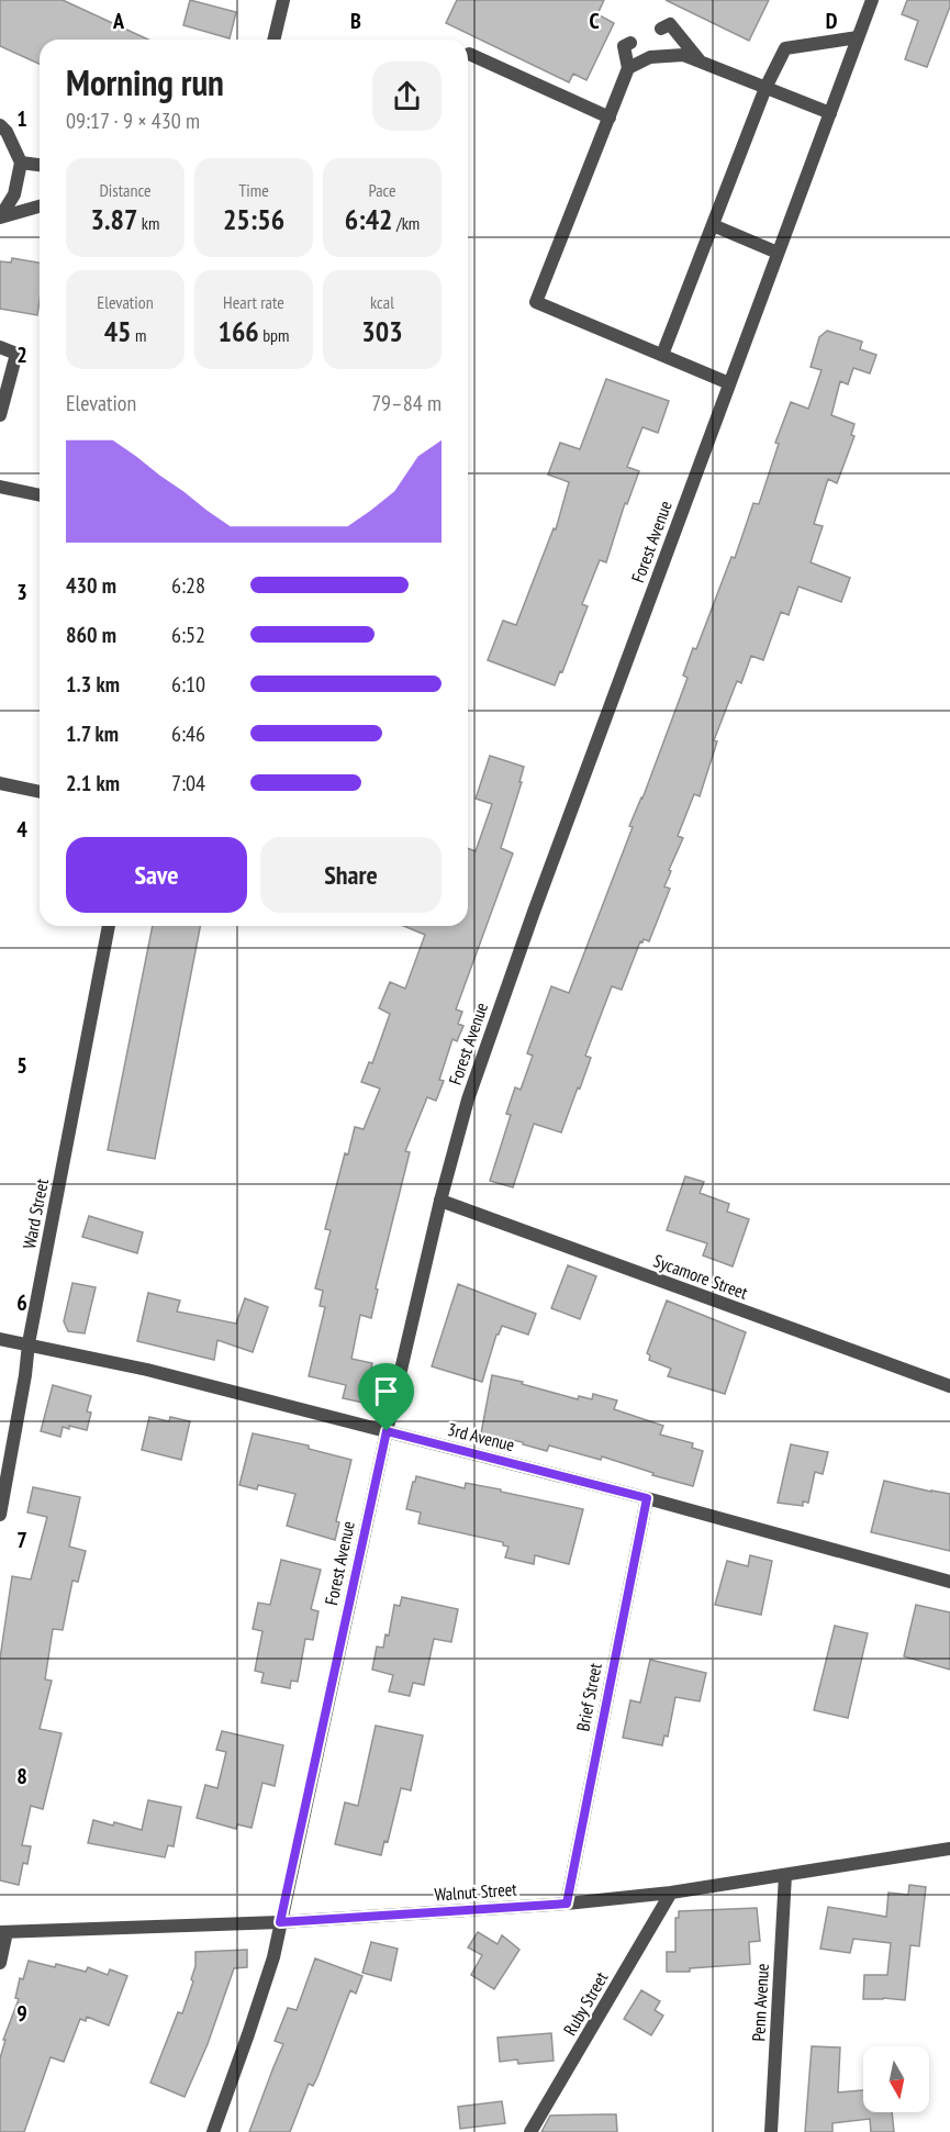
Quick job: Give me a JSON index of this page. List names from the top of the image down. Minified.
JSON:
{"streets":{"street":["Forest Avenue","Ward Street","Sycamore Street","3rd Avenue","Brief Street","Walnut Street","Penn Avenue","Ruby Street"]},"crossings":[["Forest Avenue","Sycamore Street"],["Forest Avenue","3rd Avenue"],["Forest Avenue","Walnut Street"],["Ward Street","3rd Avenue"],["3rd Avenue","Brief Street"],["Brief Street","Walnut Street"],["Walnut Street","Penn Avenue"],["Walnut Street","Ruby Street"]],"north":"bottom","page":{"heading":["Morning run","09:17 · 9 × 430 m"],"stats":[["Distance","3.87 km"],["Time","25:56"],["Pace","6:42 /km"],["Elevation","45 m"],["Heart rate","166 bpm"],["kcal","303"]],"chart":["Elevation","79–84 m"],"list":[{"name":"430 m","note":"6:28"},{"name":"860 m","note":"6:52"},{"name":"1.3 km","note":"6:10"},{"name":"1.7 km","note":"6:46"},{"name":"2.1 km","note":"7:04"}],"buttons":["Save","Share"]},"grid":{"columns":["A","B","C","D"],"rows":["1","2","3","4","5","6","7","8","9"]}}
